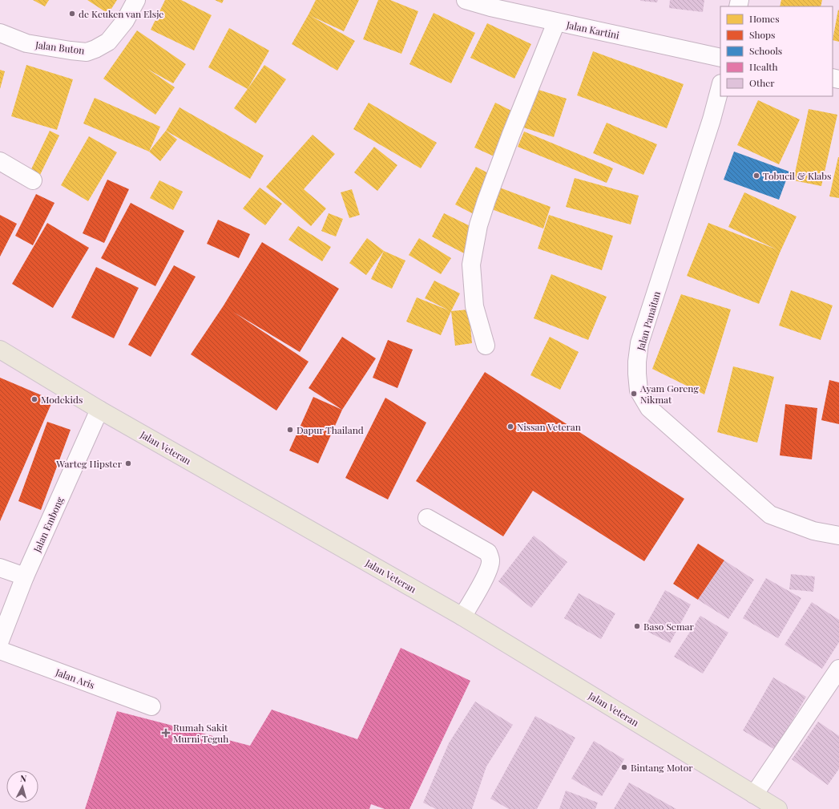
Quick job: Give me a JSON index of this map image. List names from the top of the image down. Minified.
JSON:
{"streets":{"main road":["Jalan Veteran"],"street":["Jalan Kartini","Jalan Buton","Jalan Panaitan","Jalan Embong","Jalan Aris"]},"crossings":[["Jalan Veteran","Jalan Embong"]],"places":{"other":["de Keuken van Elsje","Tobucil & Klabs","Ayam Goreng Nikmat","Modekids","Nissan Veteran","Dapur Thailand","Warteg Hipster","Baso Semar","Bintang Motor"],"health":["Rumah Sakit Murni Teguh"]},"legend":["Homes","Shops","Schools","Health","Other"],"north":"top"}
